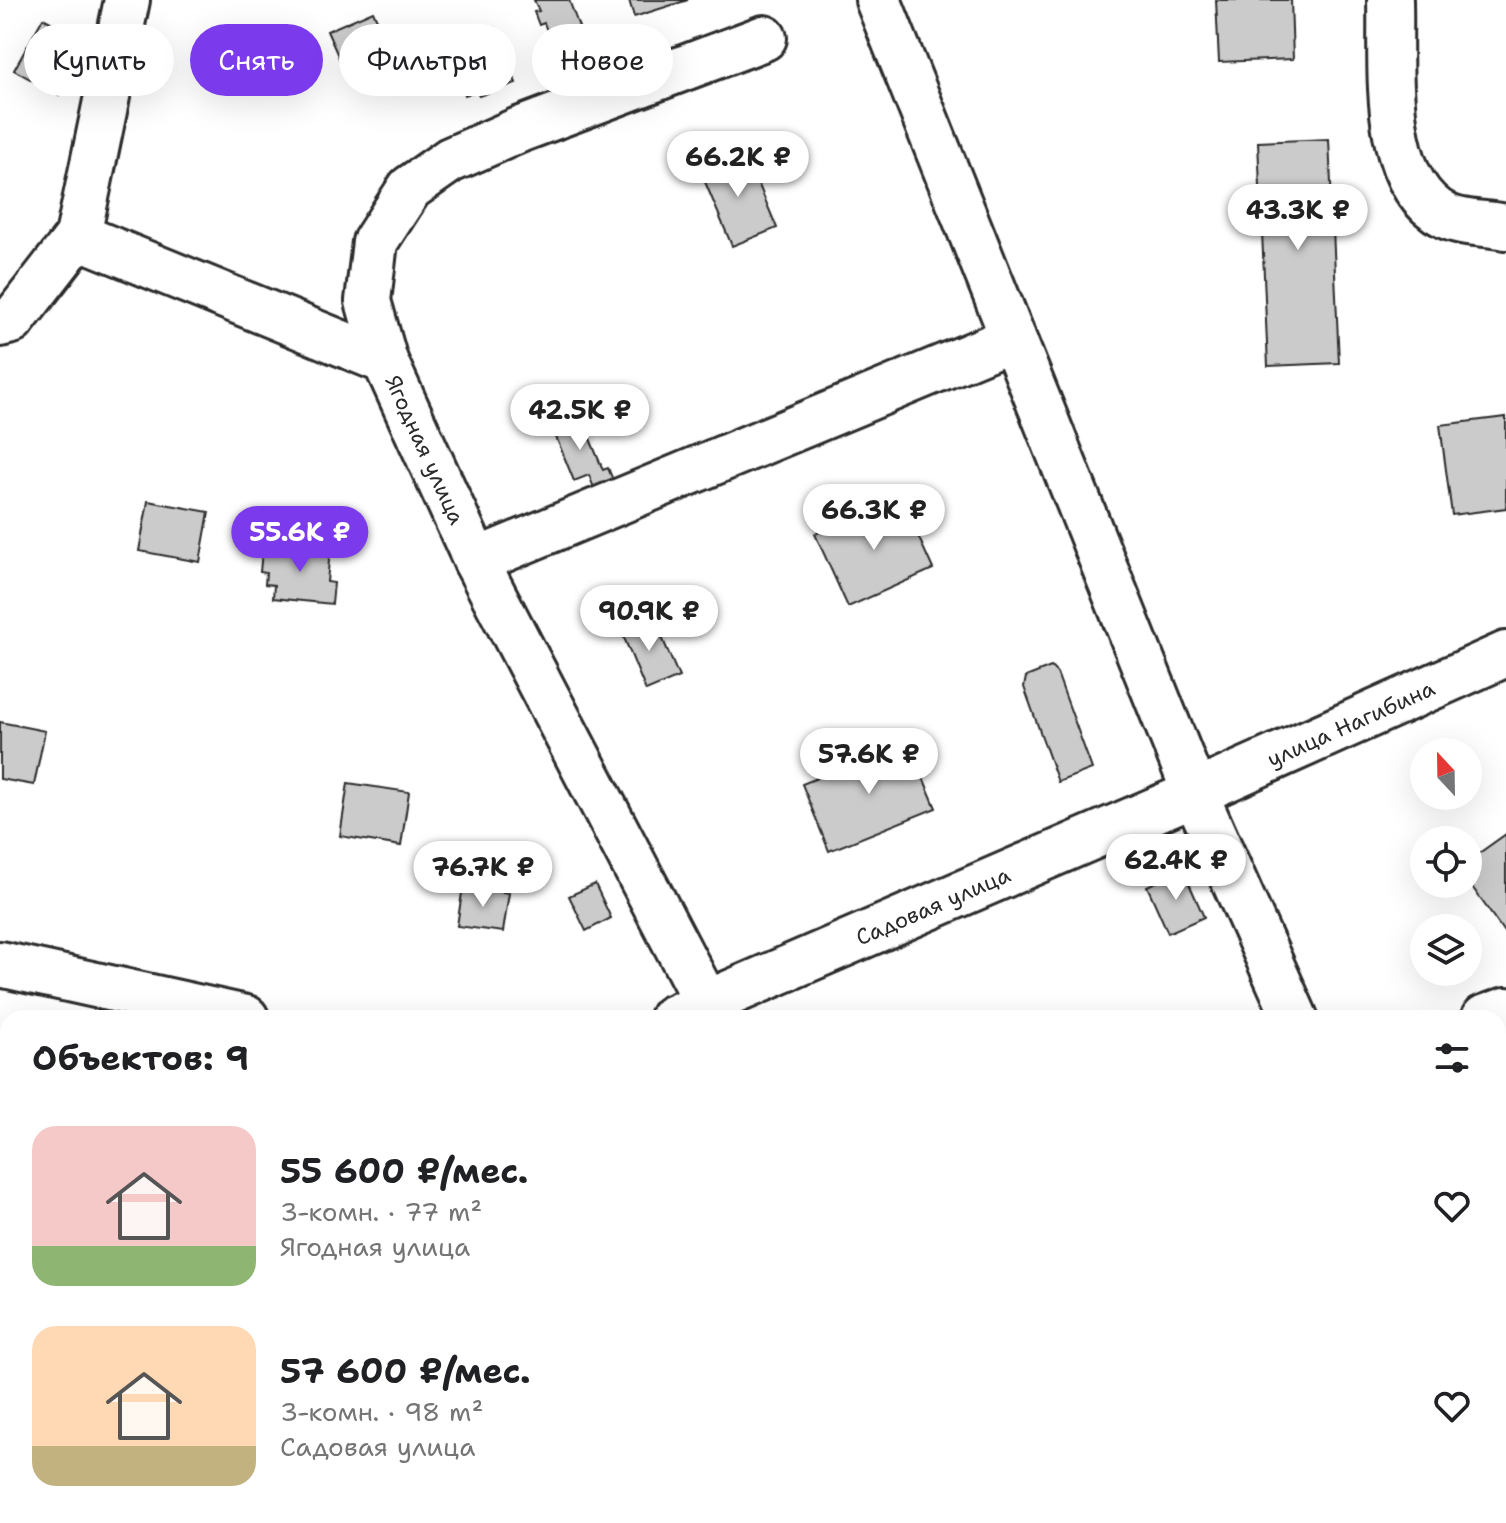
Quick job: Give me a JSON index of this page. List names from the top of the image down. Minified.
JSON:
{"streets":{"street":["Ягодная улица","улица Нагибина","Садовая улица"]},"crossings":[["улица Нагибина","Садовая улица"]],"north":"top","page":{"chip":["Купить","Снять","Фильтры","Новое"],"price":["66.2K ₽","43.3K ₽","42.5K ₽","66.3K ₽","55.6K ₽","90.9K ₽","57.6K ₽","62.4K ₽","76.7K ₽"],"heading":"Объектов: 9","list":[{"name":"55 600 ₽/мес.","note":"3-комн. · 77 m² · Ягодная улица"},{"name":"57 600 ₽/мес.","note":"3-комн. · 98 m² · Садовая улица"}]}}
